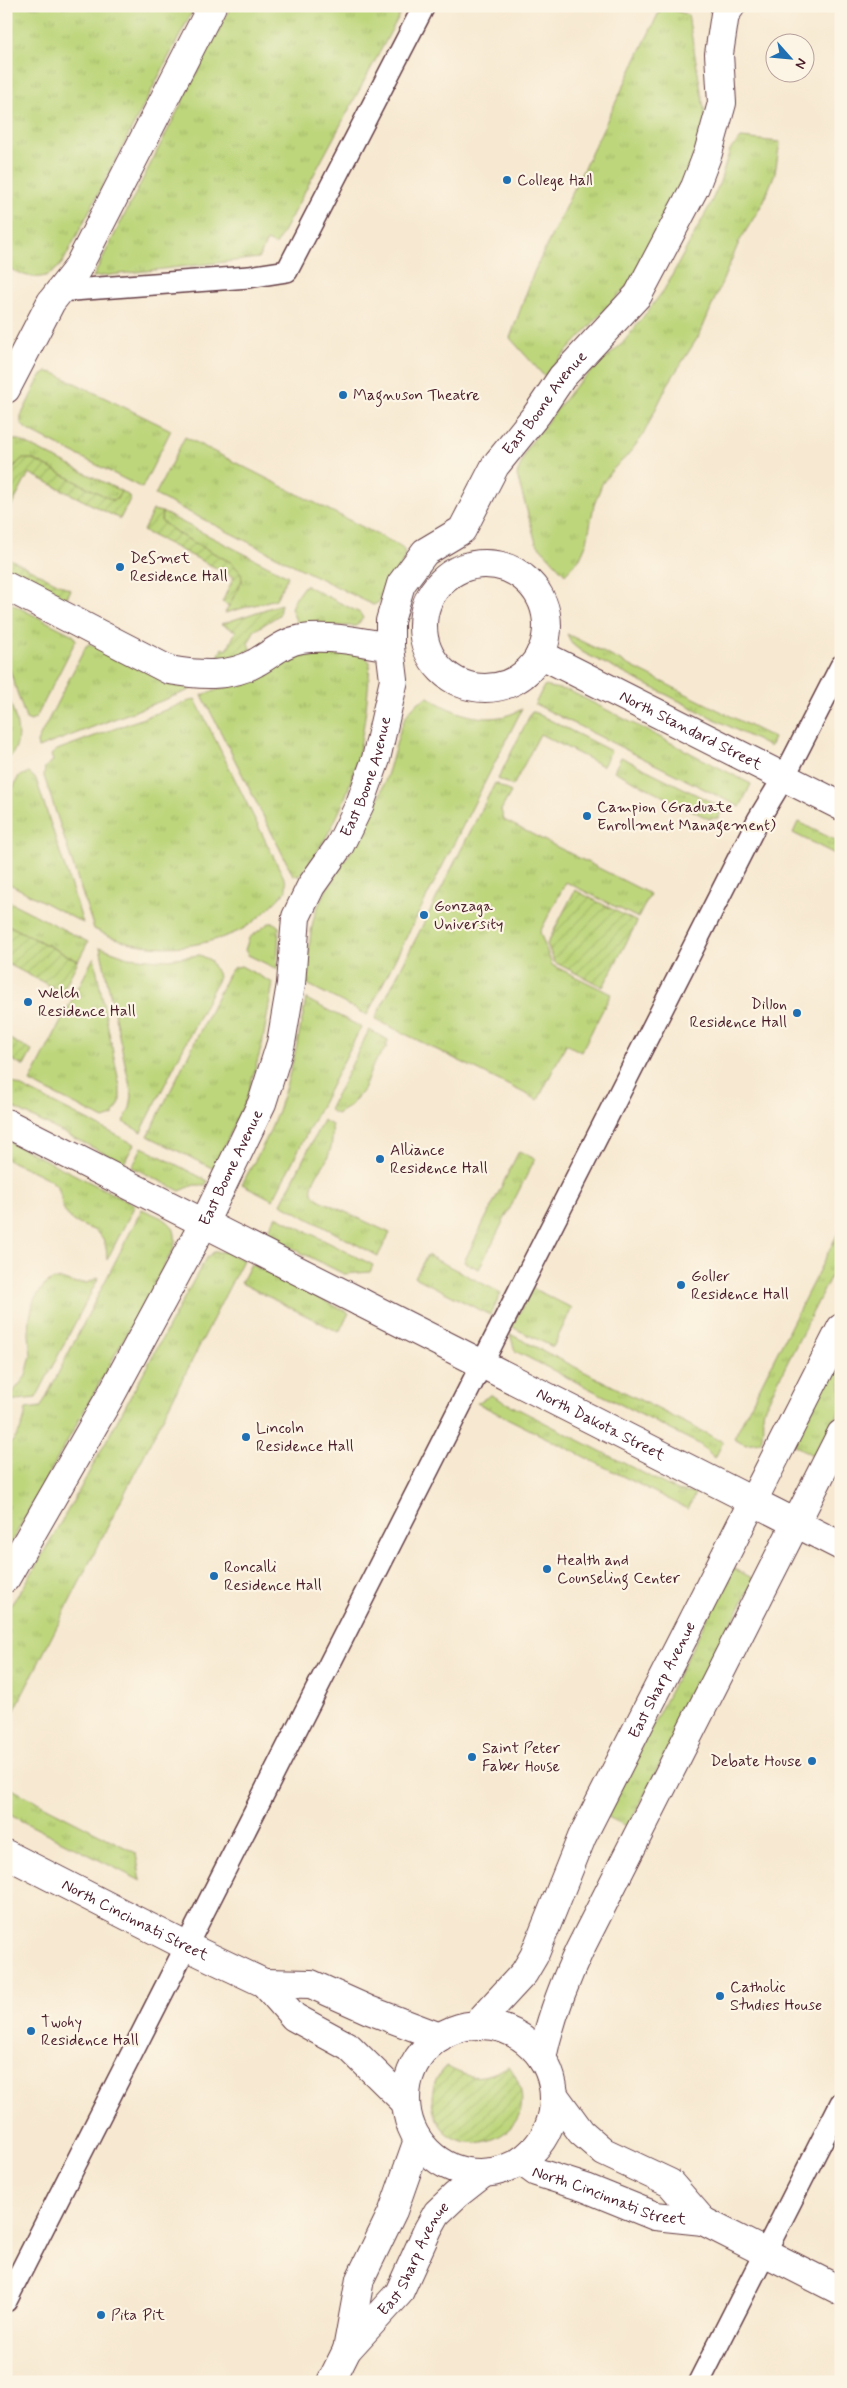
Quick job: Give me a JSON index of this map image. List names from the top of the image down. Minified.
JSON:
{"streets":{"street":["East Boone Avenue","North Standard Street","North Dakota Street","East Sharp Avenue","North Cincinnati Street"]},"crossings":[["East Boone Avenue","North Dakota Street"],["North Dakota Street","East Sharp Avenue"],["East Sharp Avenue","North Cincinnati Street"]],"places":["College Hall","Magnuson Theatre","DeSmet Residence Hall","Campion (Graduate Enrollment Management)","Gonzaga University","Welch Residence Hall","Dillon Residence Hall","Alliance Residence Hall","Goller Residence Hall","Lincoln Residence Hall","Health and Counseling Center","Roncalli Residence Hall","Saint Peter Faber House","Debate House","Catholic Studies House","Twohy Residence Hall","Pita Pit"],"north":"bottom right"}
